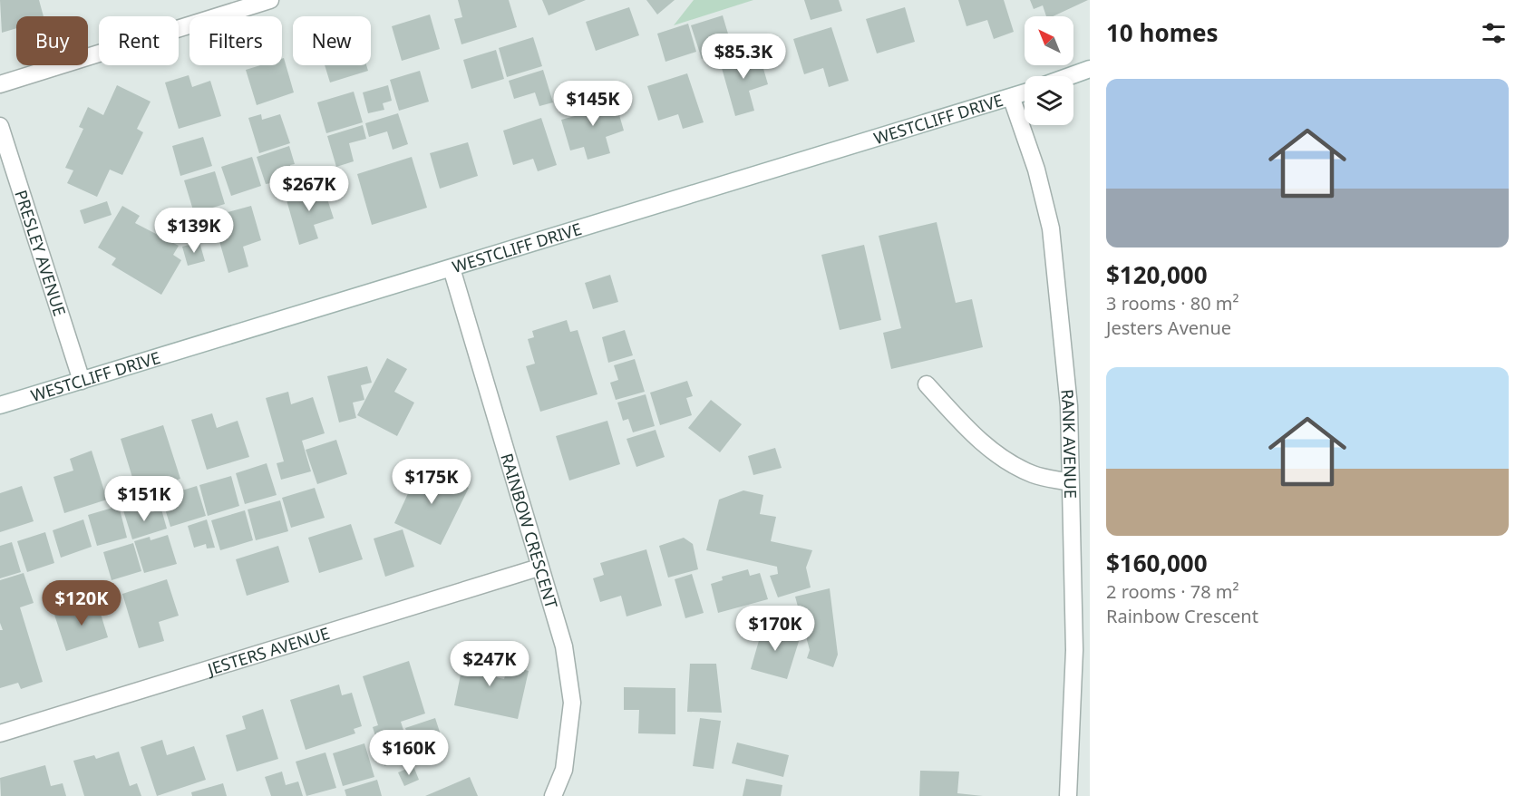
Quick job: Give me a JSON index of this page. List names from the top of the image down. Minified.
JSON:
{"streets":{"street":["WESTCLIFF DRIVE","PRESLEY AVENUE","RANK AVENUE","RAINBOW CRESCENT","JESTERS AVENUE"]},"crossings":[["WESTCLIFF DRIVE","PRESLEY AVENUE"],["WESTCLIFF DRIVE","RANK AVENUE"],["WESTCLIFF DRIVE","RAINBOW CRESCENT"],["RAINBOW CRESCENT","JESTERS AVENUE"]],"north":"top left","page":{"heading":"10 homes","chip":["Buy","Rent","Filters","New"],"price":["$85.3K","$145K","$267K","$139K","$175K","$151K","$120K","$170K","$247K","$160K"],"list":[{"name":"$120,000","note":"3 rooms · 80 m² · Jesters Avenue"},{"name":"$160,000","note":"2 rooms · 78 m² · Rainbow Crescent"}]}}
